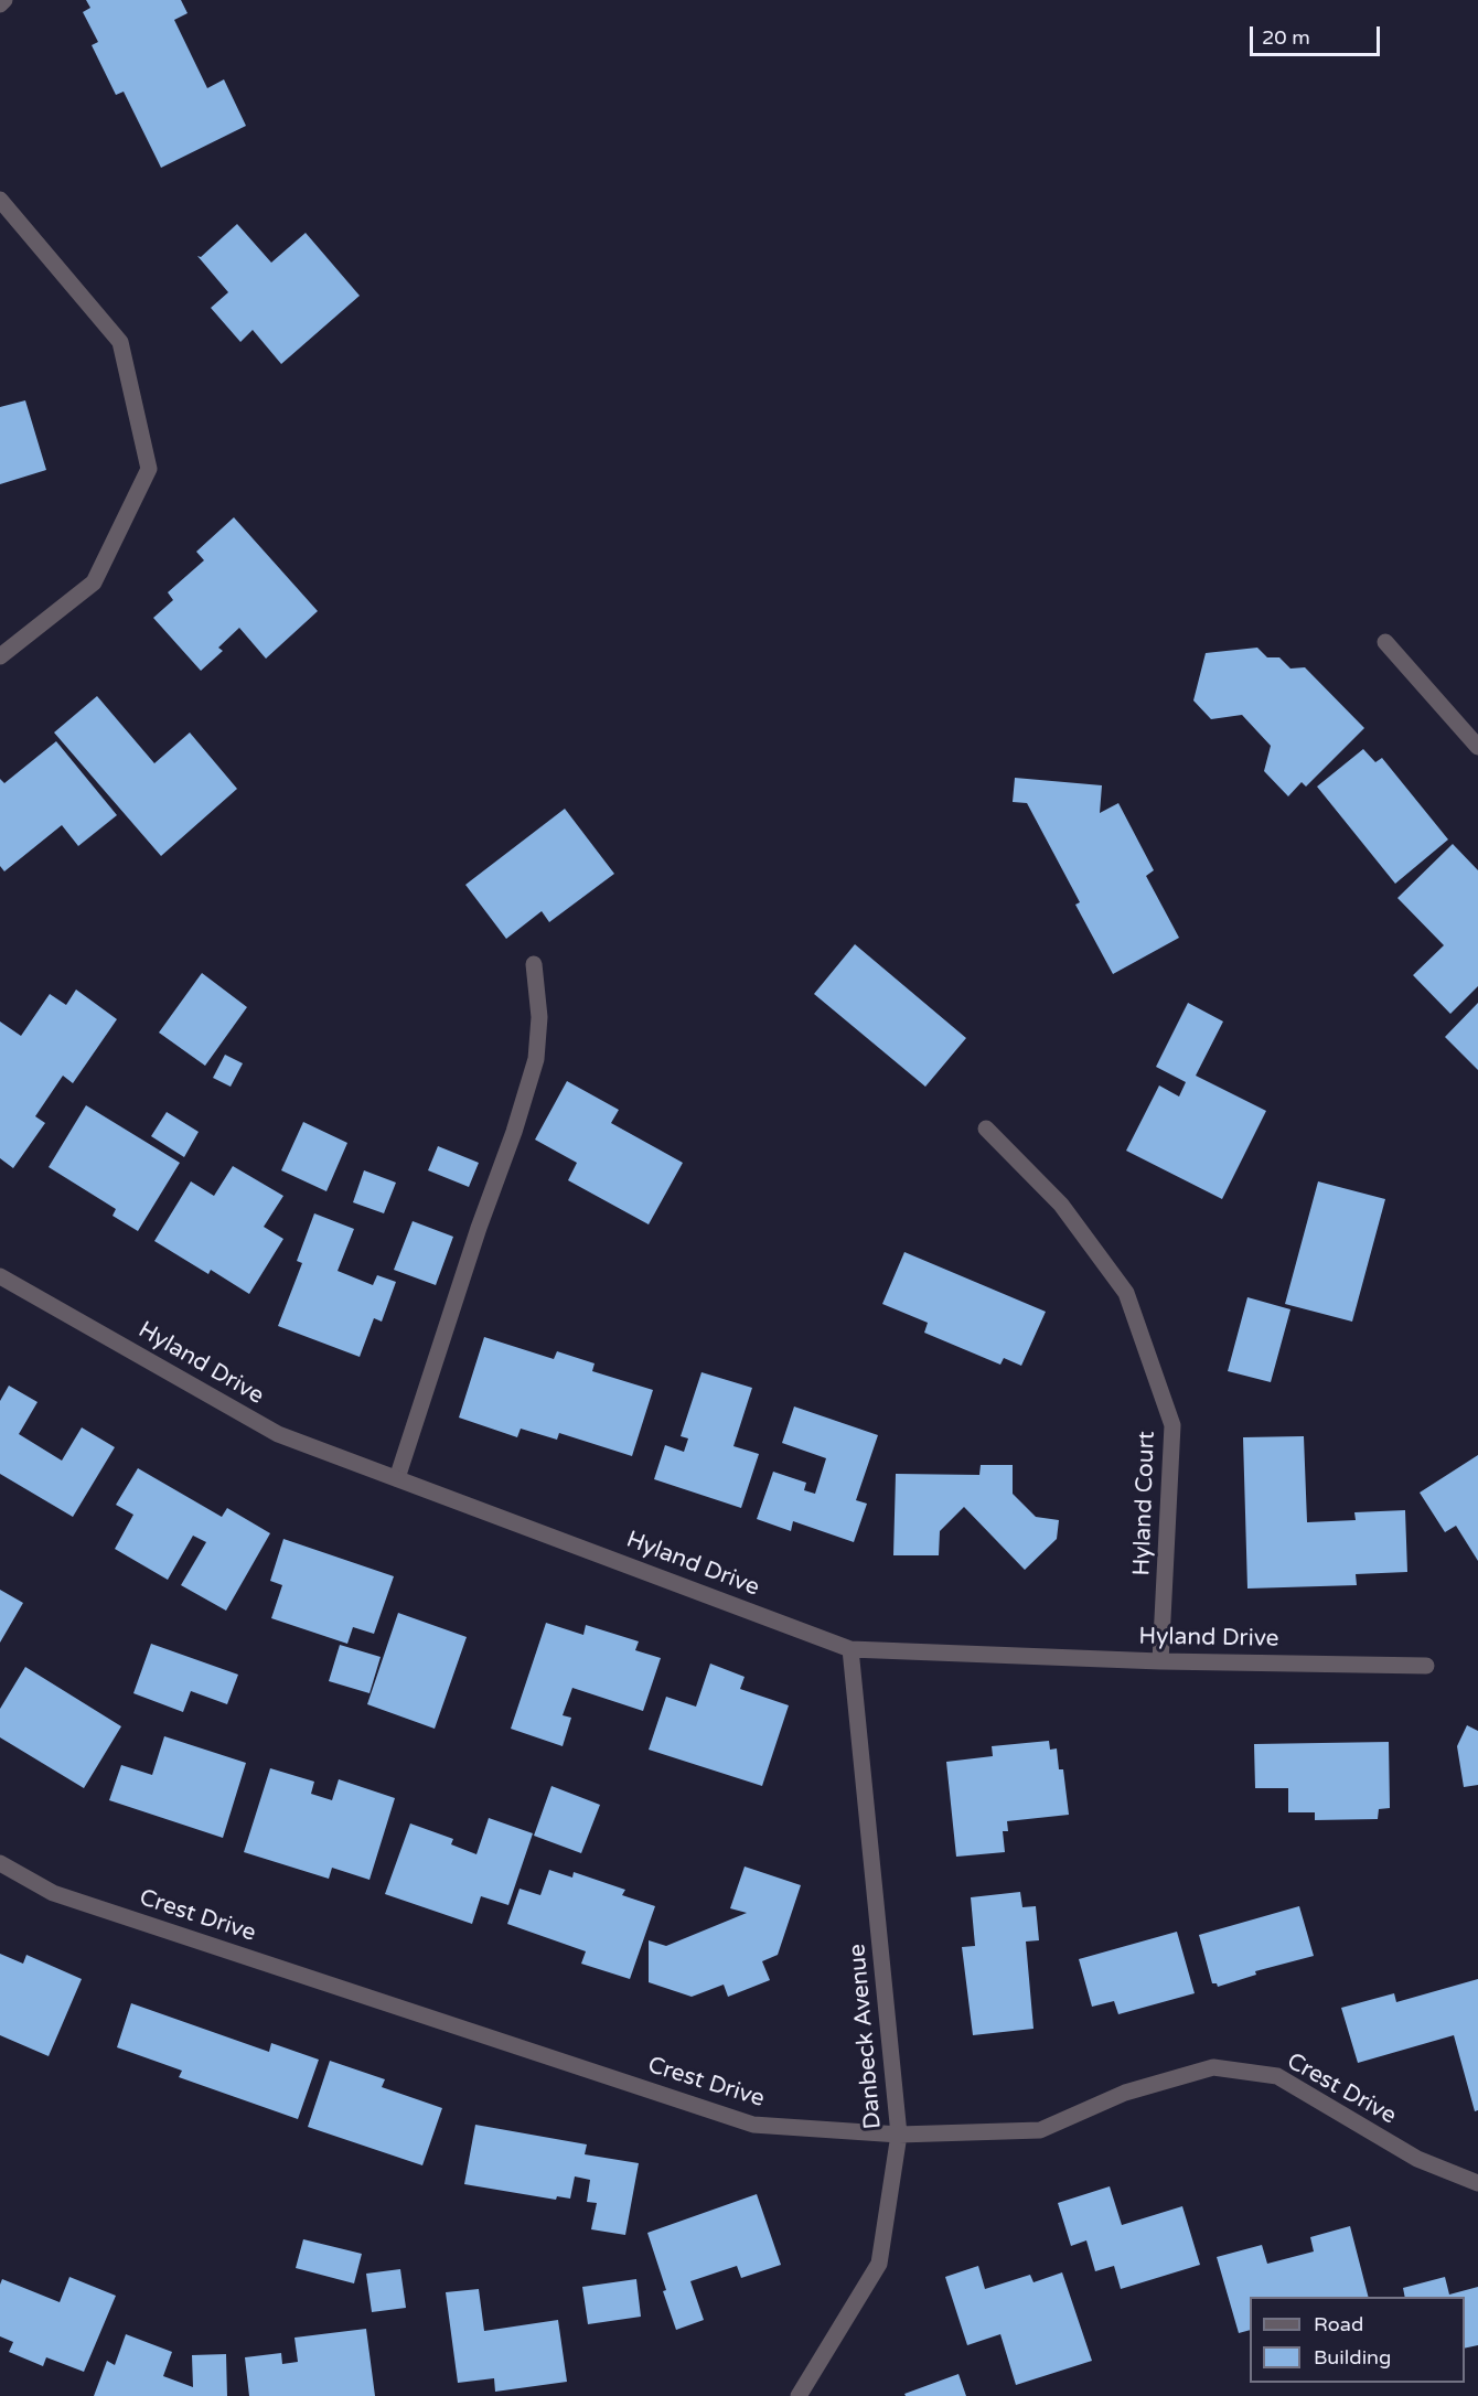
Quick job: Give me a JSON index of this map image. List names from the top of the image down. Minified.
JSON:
{"streets":{"street":["Hyland Drive","Hyland Court","Crest Drive","Danbeck Avenue"]},"crossings":[["Hyland Drive","Hyland Court"],["Hyland Drive","Danbeck Avenue"],["Crest Drive","Danbeck Avenue"]],"legend":["Road","Building"],"scale_bar":"20 m"}
